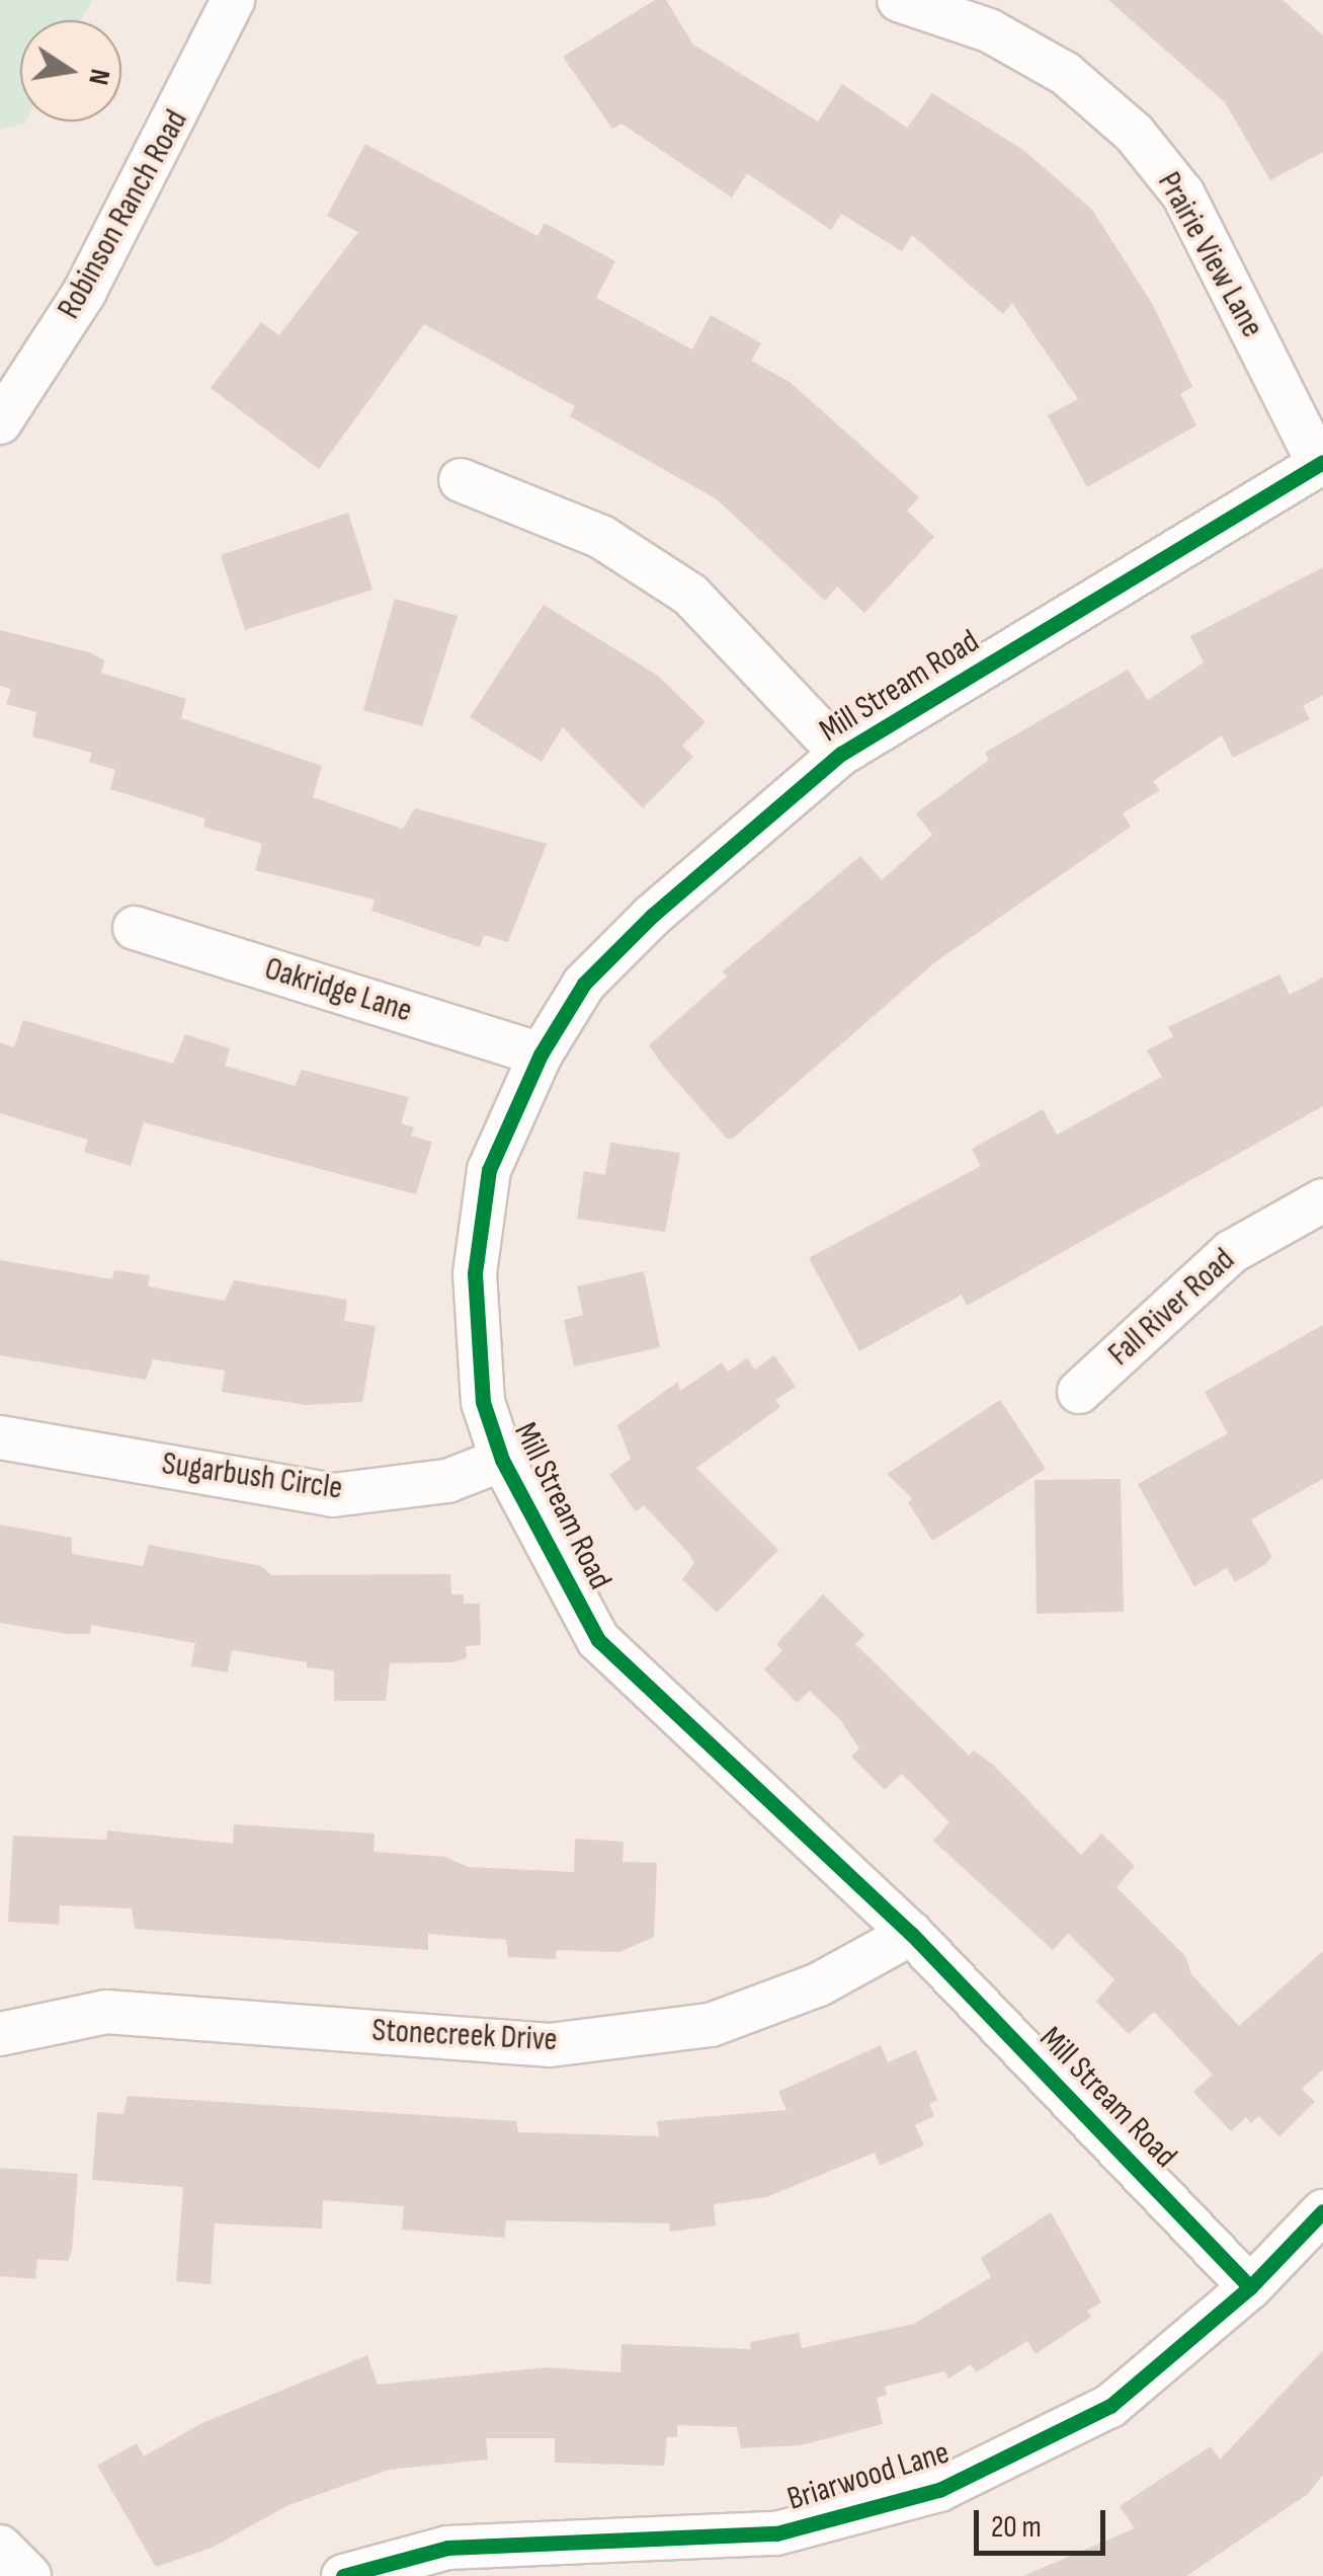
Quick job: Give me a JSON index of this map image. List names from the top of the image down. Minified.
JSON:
{"streets":{"street":["Robinson Ranch Road","Prairie View Lane","Mill Stream Road","Oakridge Lane","Fall River Road","Sugarbush Circle","Stonecreek Drive","Briarwood Lane"]},"crossings":[["Prairie View Lane","Mill Stream Road"],["Mill Stream Road","Oakridge Lane"],["Mill Stream Road","Sugarbush Circle"],["Mill Stream Road","Stonecreek Drive"],["Mill Stream Road","Briarwood Lane"]],"scale_bar":"20 m","north":"right"}
